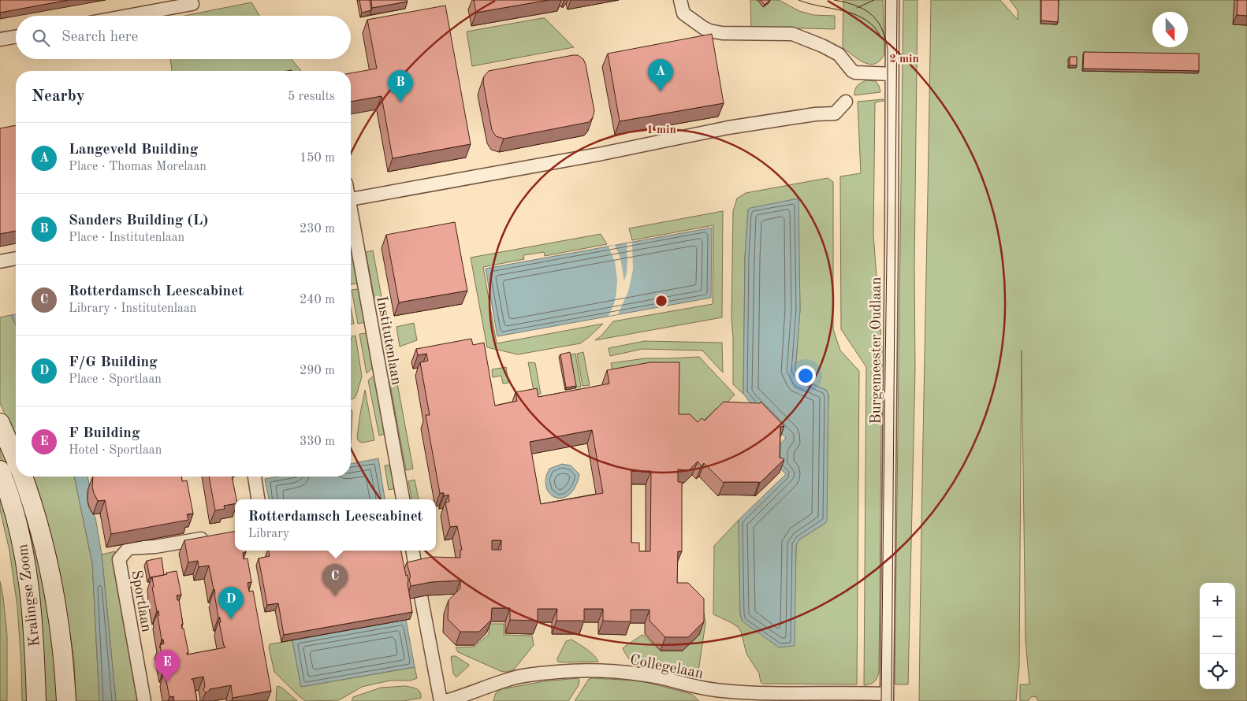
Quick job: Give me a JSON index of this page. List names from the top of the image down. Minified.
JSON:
{"streets":{"main road":["Kralingse Zoom"],"street":["Institutenlaan","Burgemeester Oudlaan","Sportlaan","Collegelaan"]},"crossings":[["Burgemeester Oudlaan","Collegelaan"]],"north":"bottom","page":{"search":"Search here","pins":["A","B","C","D","E"],"heading":["Nearby","5 results"],"list":[{"mark":"A","name":"Langeveld Building","note":"Place · Thomas Morelaan","value":"150 m"},{"mark":"B","name":"Sanders Building (L)","note":"Place · Institutenlaan","value":"230 m"},{"mark":"C","name":"Rotterdamsch Leescabinet","note":"Library · Institutenlaan","value":"240 m"},{"mark":"D","name":"F/G Building","note":"Place · Sportlaan","value":"290 m"},{"mark":"E","name":"F Building","note":"Hotel · Sportlaan","value":"330 m"}],"popup":["Rotterdamsch Leescabinet","Library"],"map_buttons":["+","−"]},"rings":["2 min","1 min"]}
